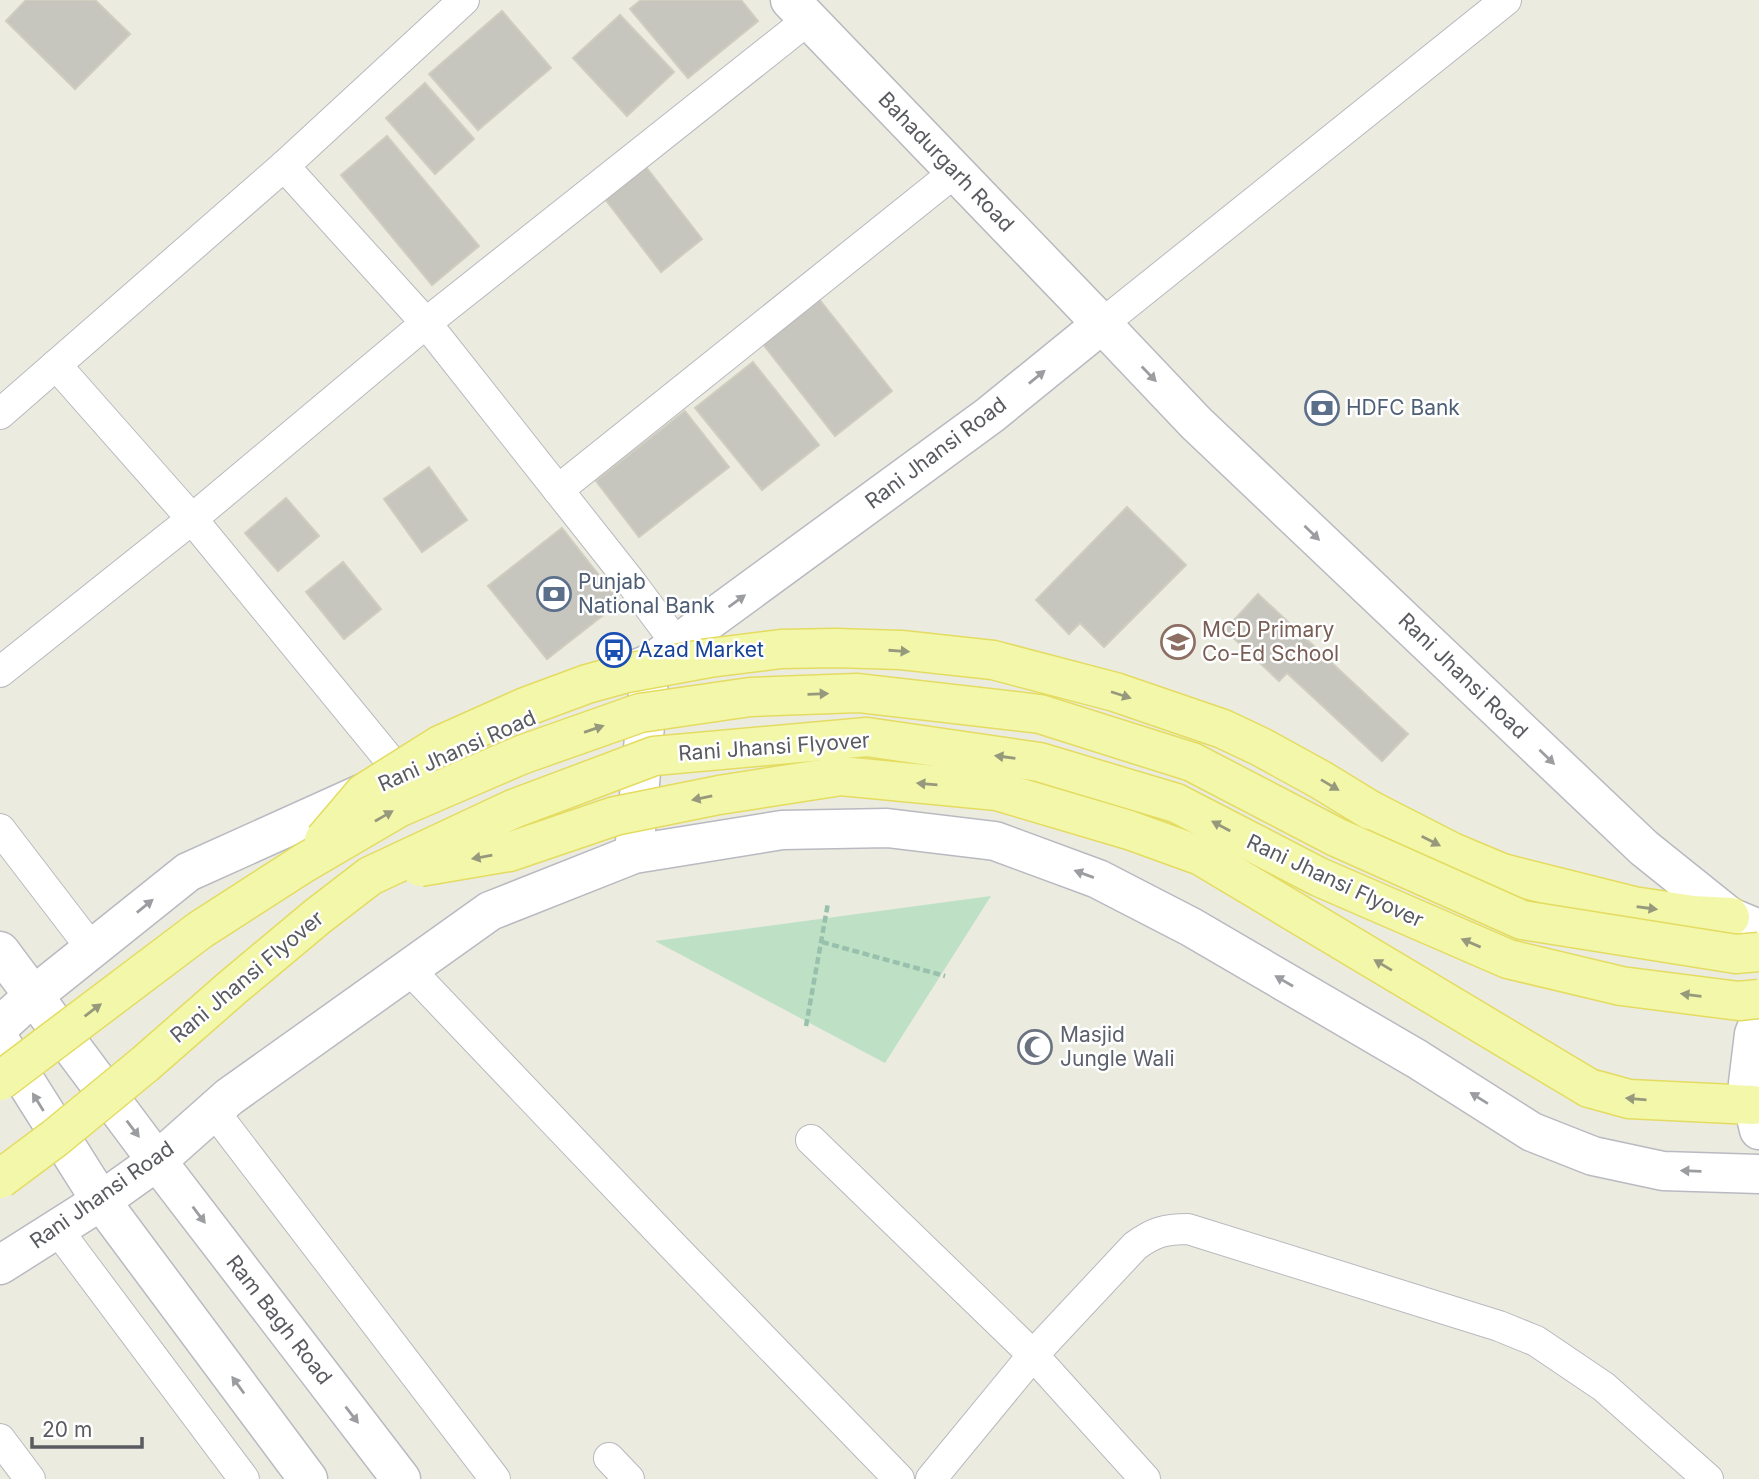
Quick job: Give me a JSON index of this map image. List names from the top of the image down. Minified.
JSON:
{"streets":{"main road":["Bahadurgarh Road","Rani Jhansi Road","Rani Jhansi Flyover","Ram Bagh Road"]},"crossings":[["Bahadurgarh Road","Rani Jhansi Road"],["Rani Jhansi Road","Ram Bagh Road"]],"places":{"bank":["HDFC Bank","Punjab National Bank"],"school or university":["MCD Primary Co-Ed School"],"bus stop":["Azad Market"],"mosque":["Masjid Jungle Wali"]},"scale_bar":"20 m"}
